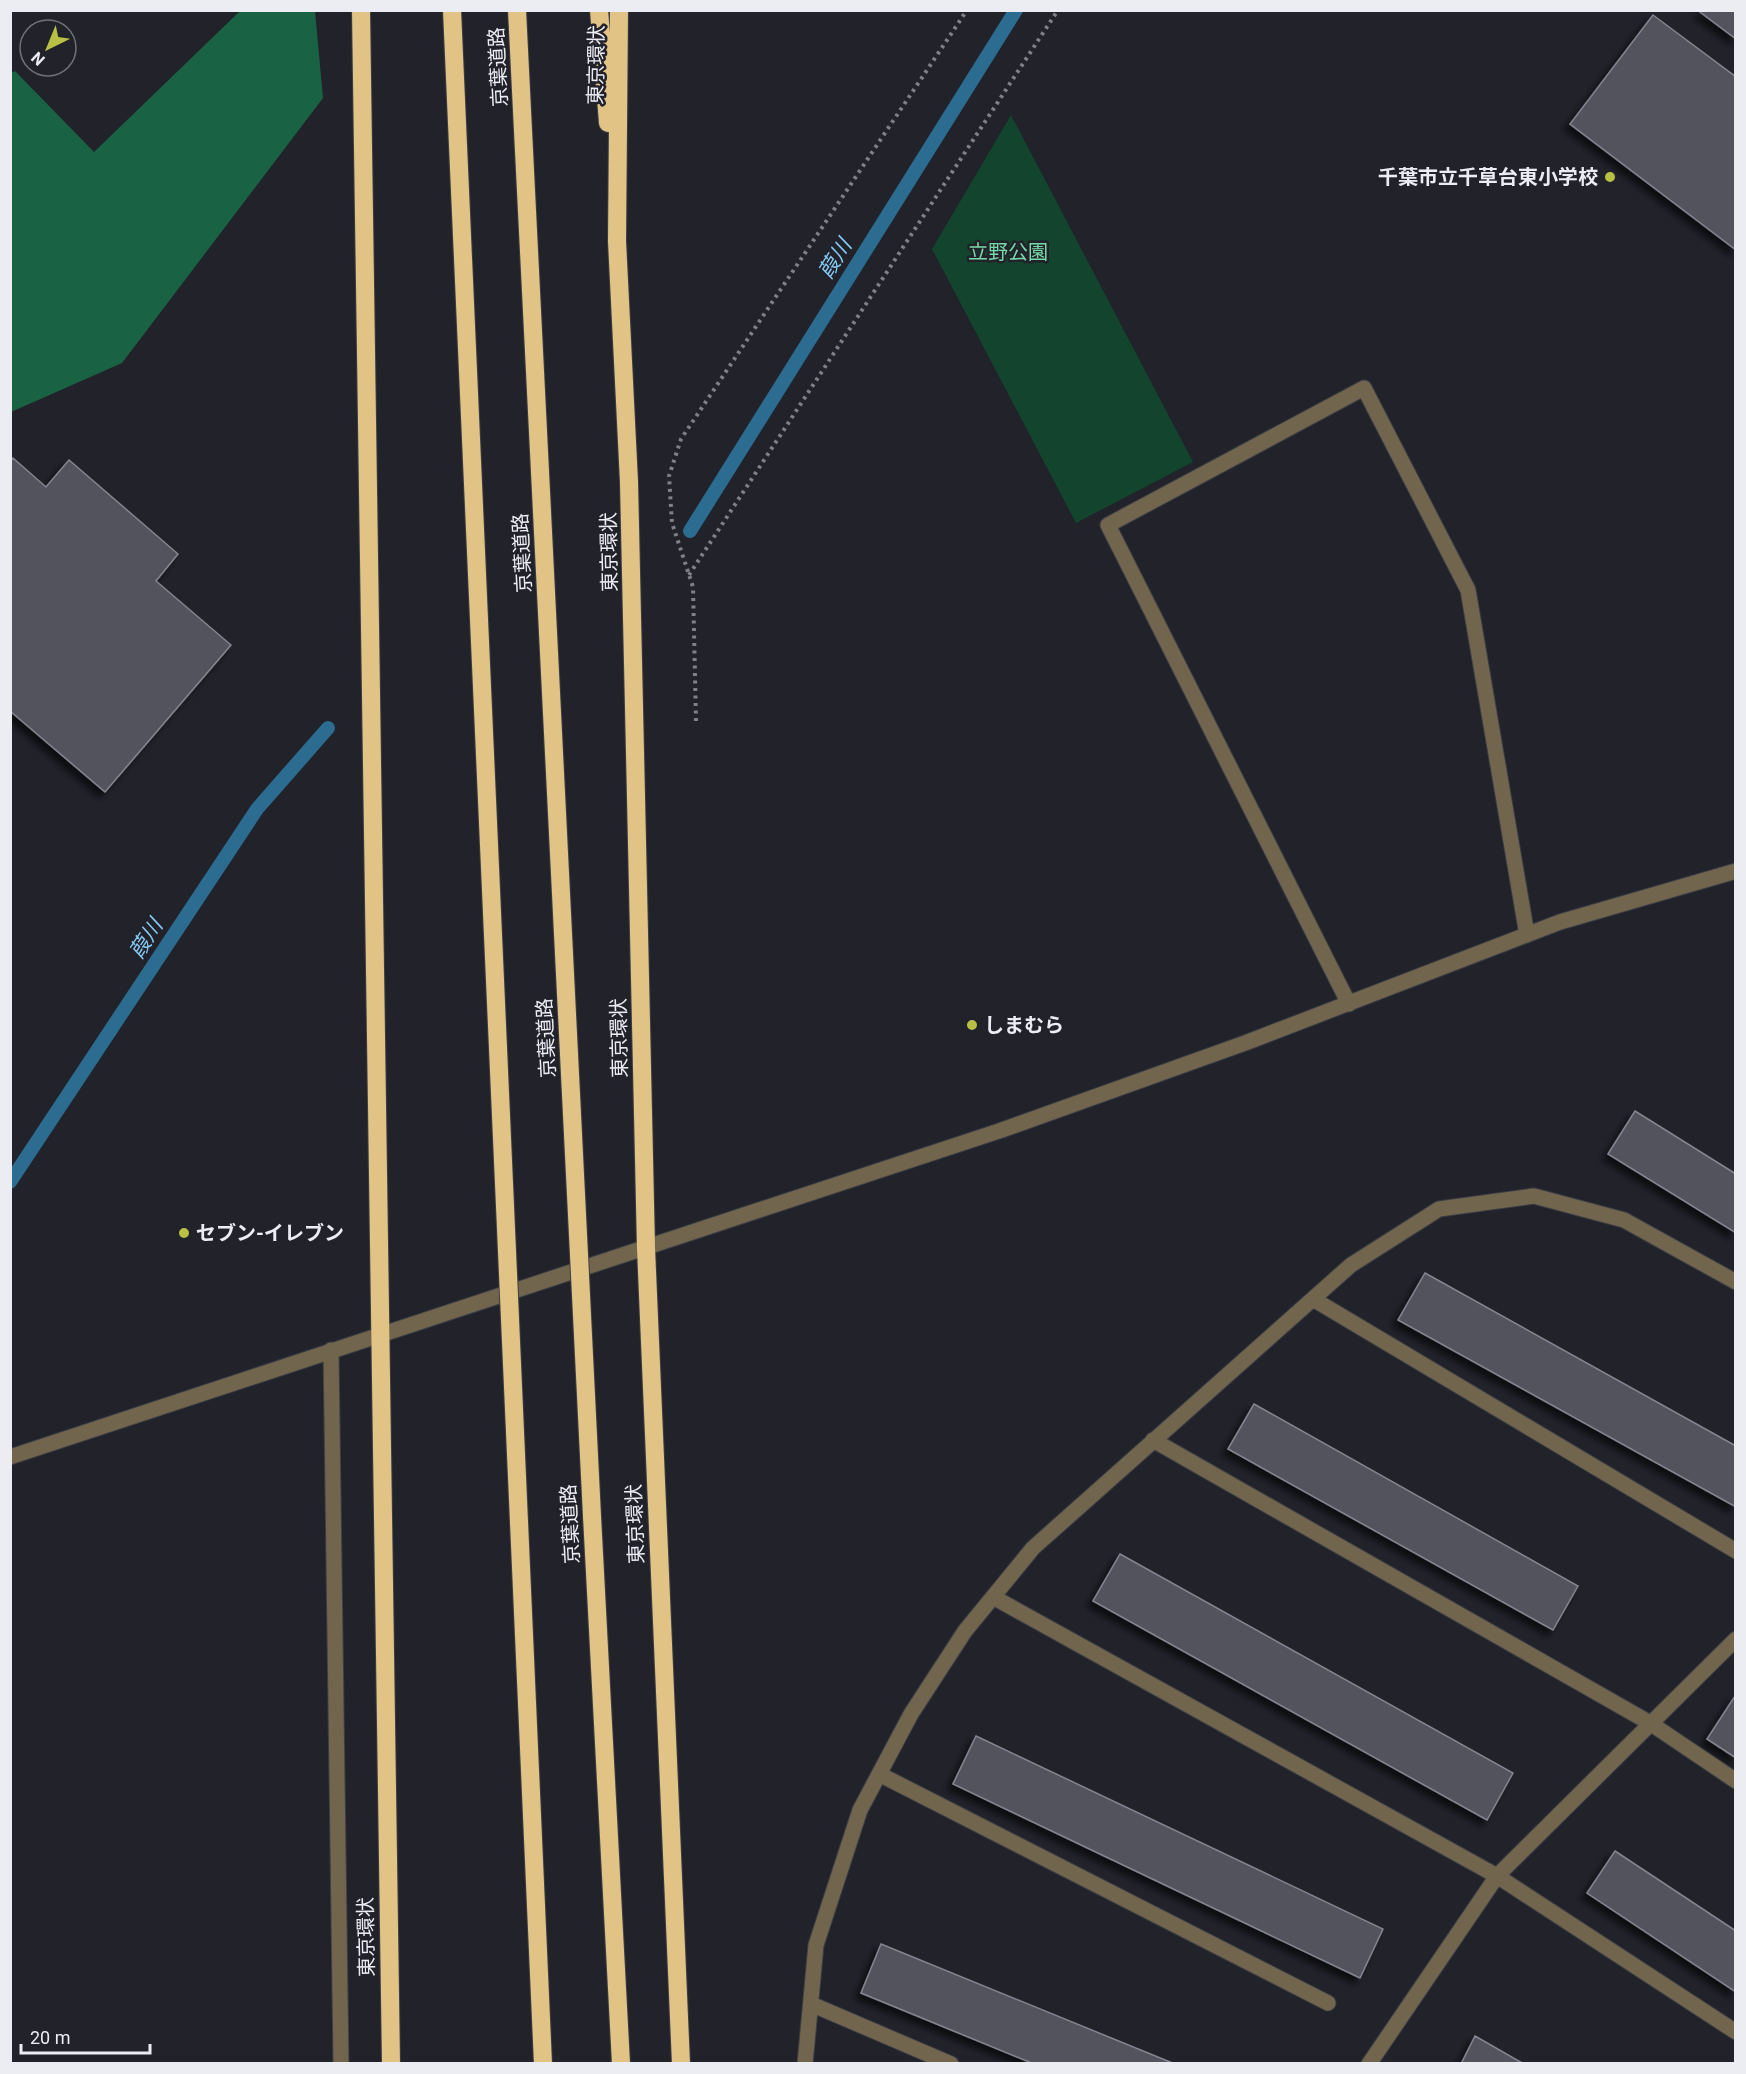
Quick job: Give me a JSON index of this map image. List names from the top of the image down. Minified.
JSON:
{"streets":{"highway":["東京環状","京葉道路"]},"water":["葭川"],"parks":["立野公園"],"places":["千葉市立千草台東小学校","しまむら","セブン-イレブン"],"scale_bar":"20 m","north":"bottom left"}
